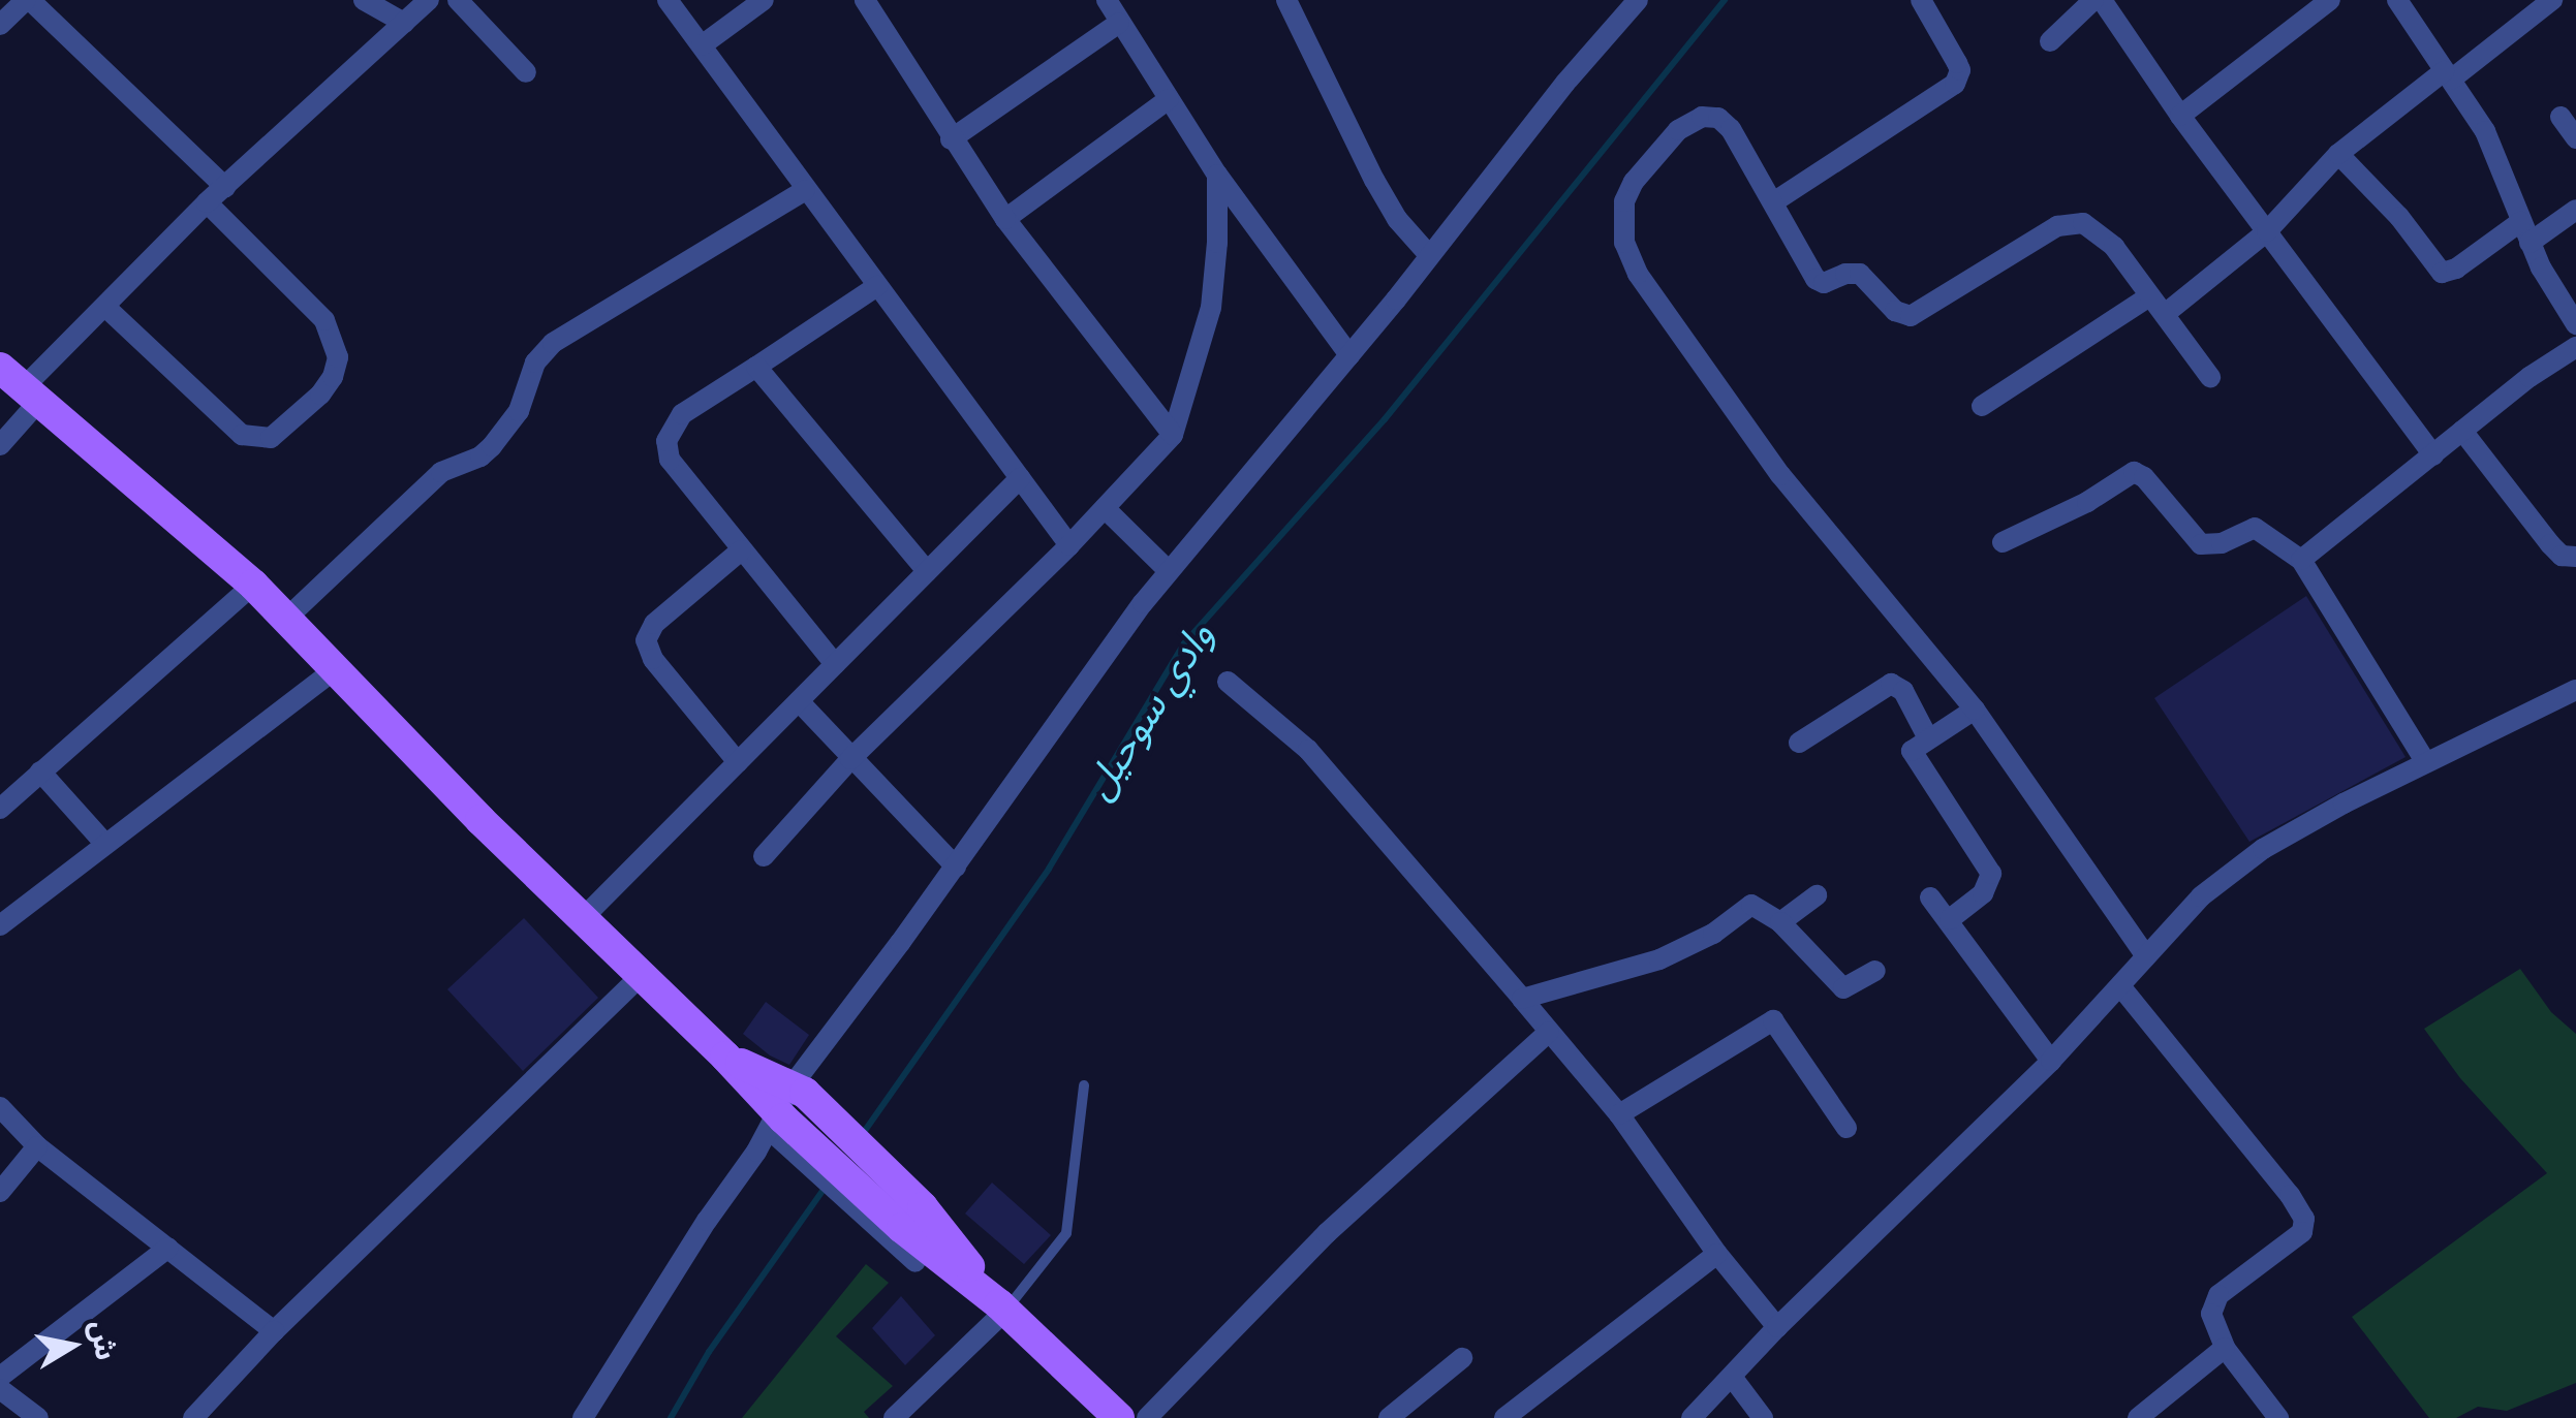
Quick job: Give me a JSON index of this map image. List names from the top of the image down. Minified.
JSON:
{"water":["وادي سوحيل"],"north":"right"}
